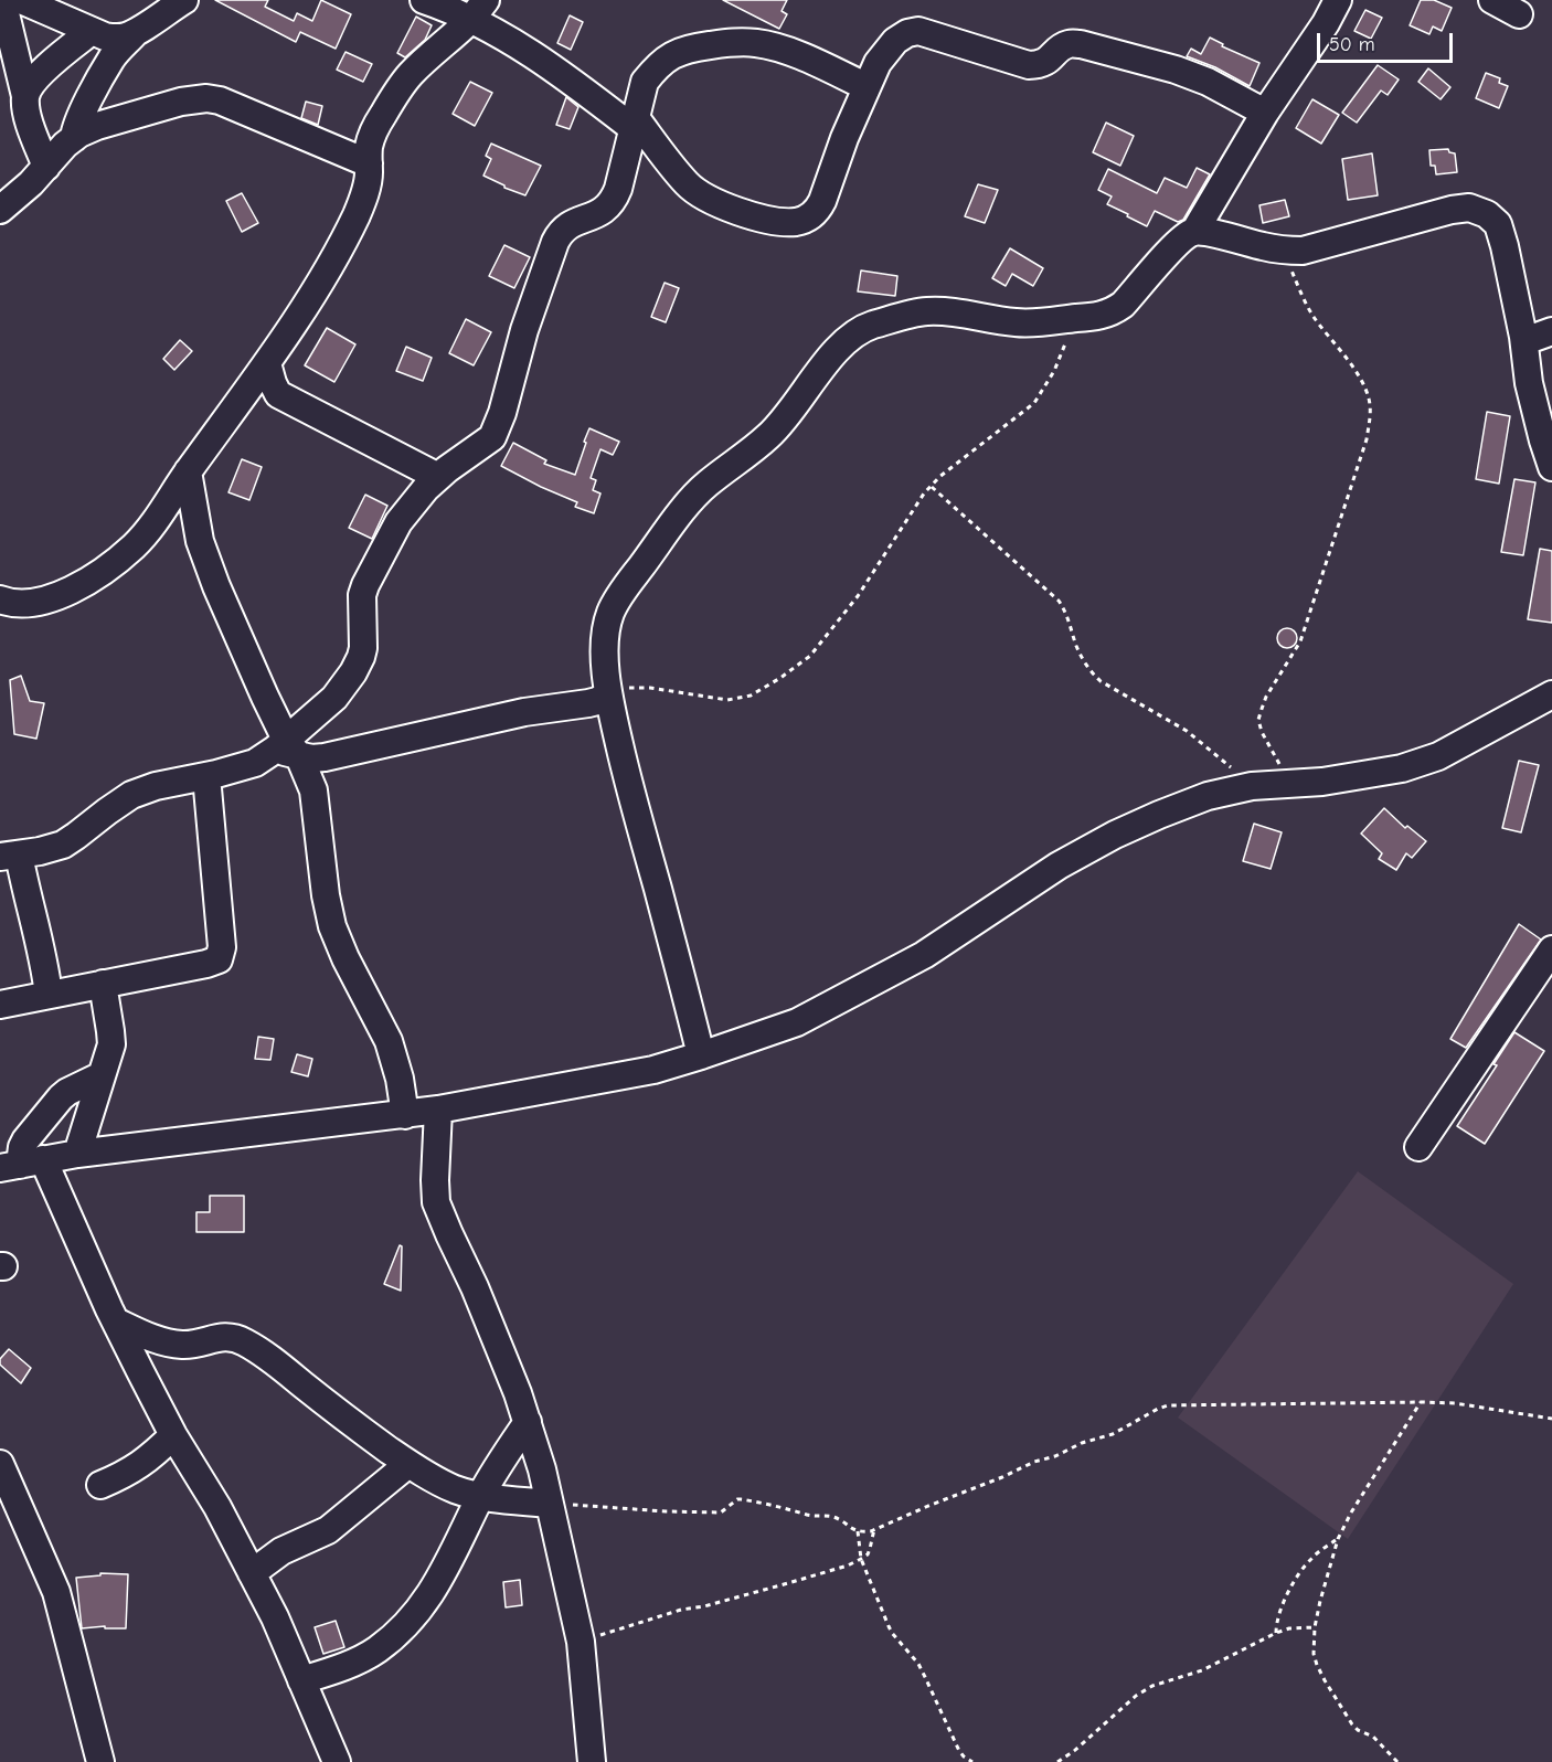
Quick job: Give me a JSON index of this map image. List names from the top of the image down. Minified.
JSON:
{"scale_bar":"50 m"}
